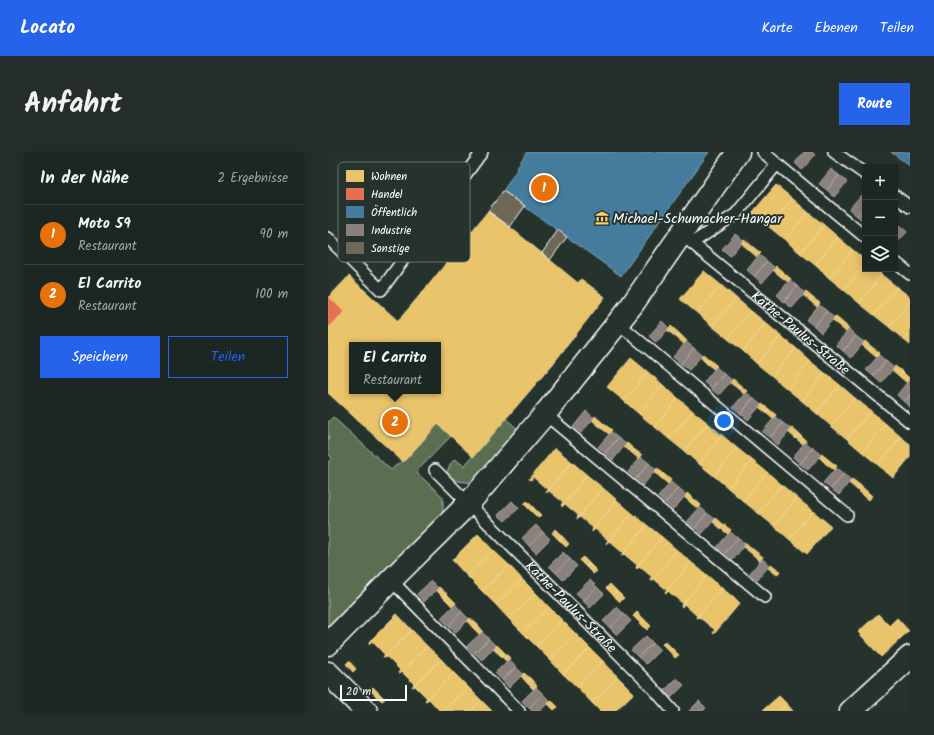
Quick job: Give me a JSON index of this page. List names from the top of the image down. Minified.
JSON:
{"streets":{"lane":["Käthe-Paulus-Straße"]},"places":{"museum":["Michael-Schumacher-Hangar"]},"legend":["Wohnen","Handel","Öffentlich","Industrie","Sonstige"],"scale_bar":"20 m","page":{"header":"Locato","nav":["Karte","Ebenen","Teilen"],"title":"Anfahrt","buttons":["Route",["Speichern","Teilen"]],"heading":["In der Nähe","2 Ergebnisse"],"map_buttons":["+","−"],"pins":["1","2"],"list":[{"mark":"1","name":"Moto 59","note":"Restaurant","value":"90 m"},{"mark":"2","name":"El Carrito","note":"Restaurant","value":"100 m"}],"popup":["El Carrito","Restaurant"],"scale":"20 m"}}
